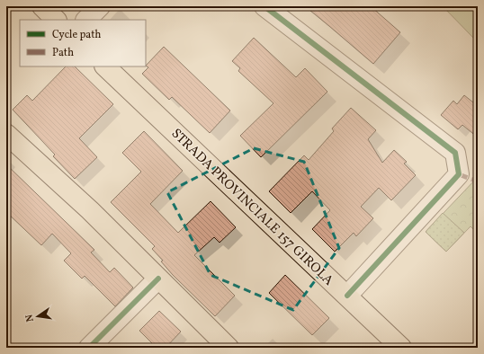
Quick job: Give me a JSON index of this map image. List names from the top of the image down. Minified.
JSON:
{"streets":{"main road":["STRADA PROVINCIALE 157 GIROLA"]},"legend":["Cycle path","Path"],"north":"left"}
